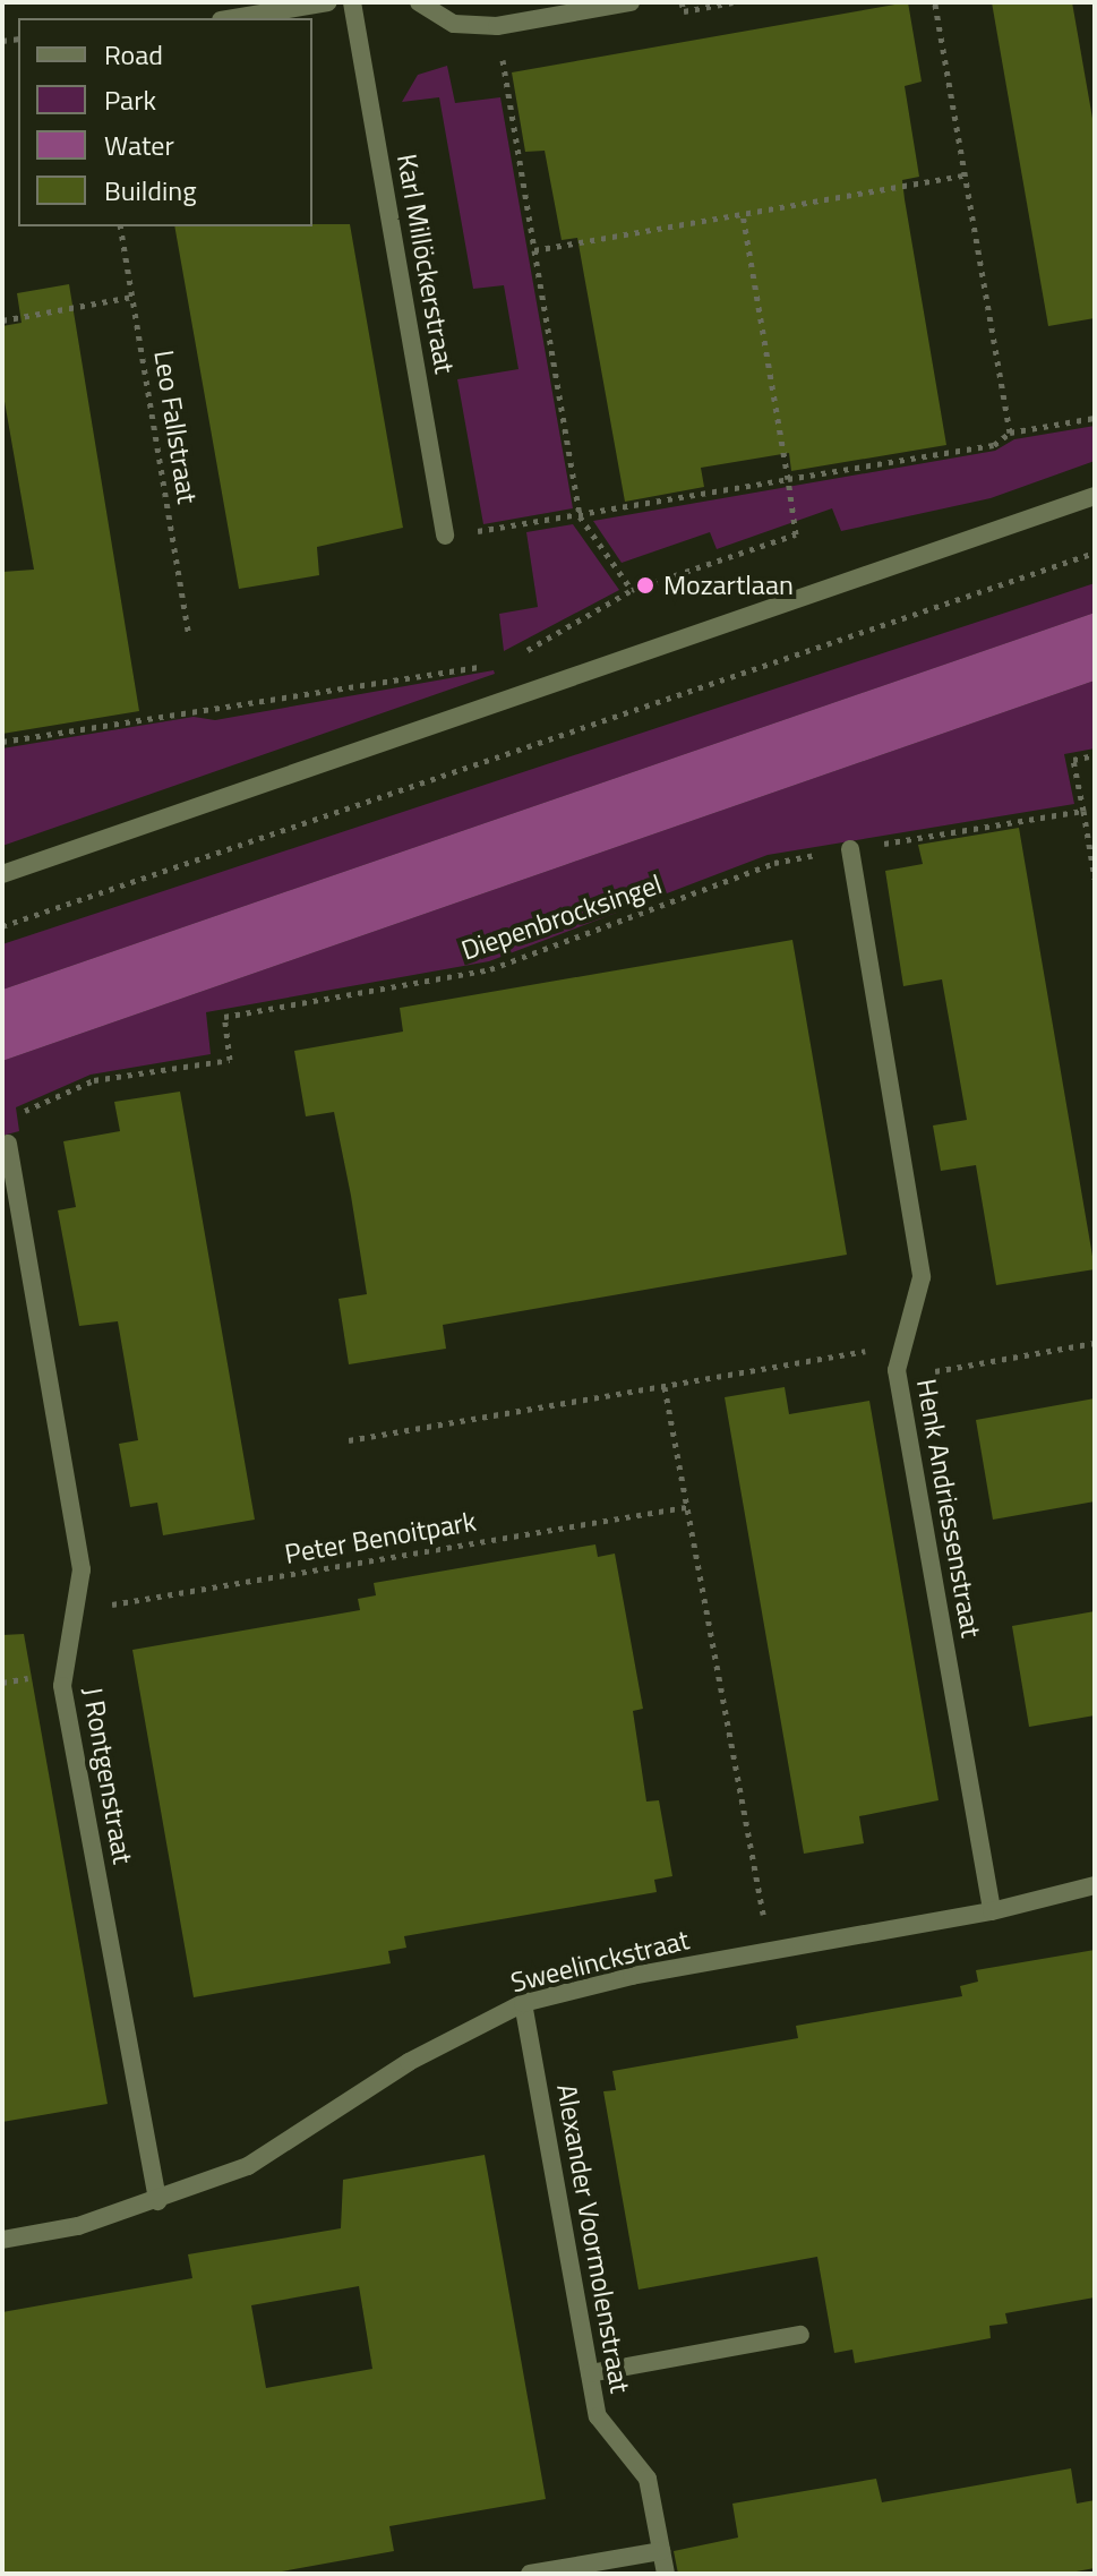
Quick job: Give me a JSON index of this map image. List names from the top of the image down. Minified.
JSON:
{"streets":{"street":["Karl Millöckerstraat","Henk Andriessenstraat","J Rontgenstraat","Sweelinckstraat","Alexander Voormolenstraat"],"path":["Leo Fallstraat","Diepenbrocksingel","Peter Benoitpark"]},"crossings":[["Diepenbrocksingel","Henk Andriessenstraat"],["Diepenbrocksingel","J Rontgenstraat"],["Henk Andriessenstraat","Sweelinckstraat"],["Peter Benoitpark","J Rontgenstraat"],["J Rontgenstraat","Sweelinckstraat"],["Sweelinckstraat","Alexander Voormolenstraat"]],"places":["Mozartlaan"],"legend":["Road","Park","Water","Building"]}
